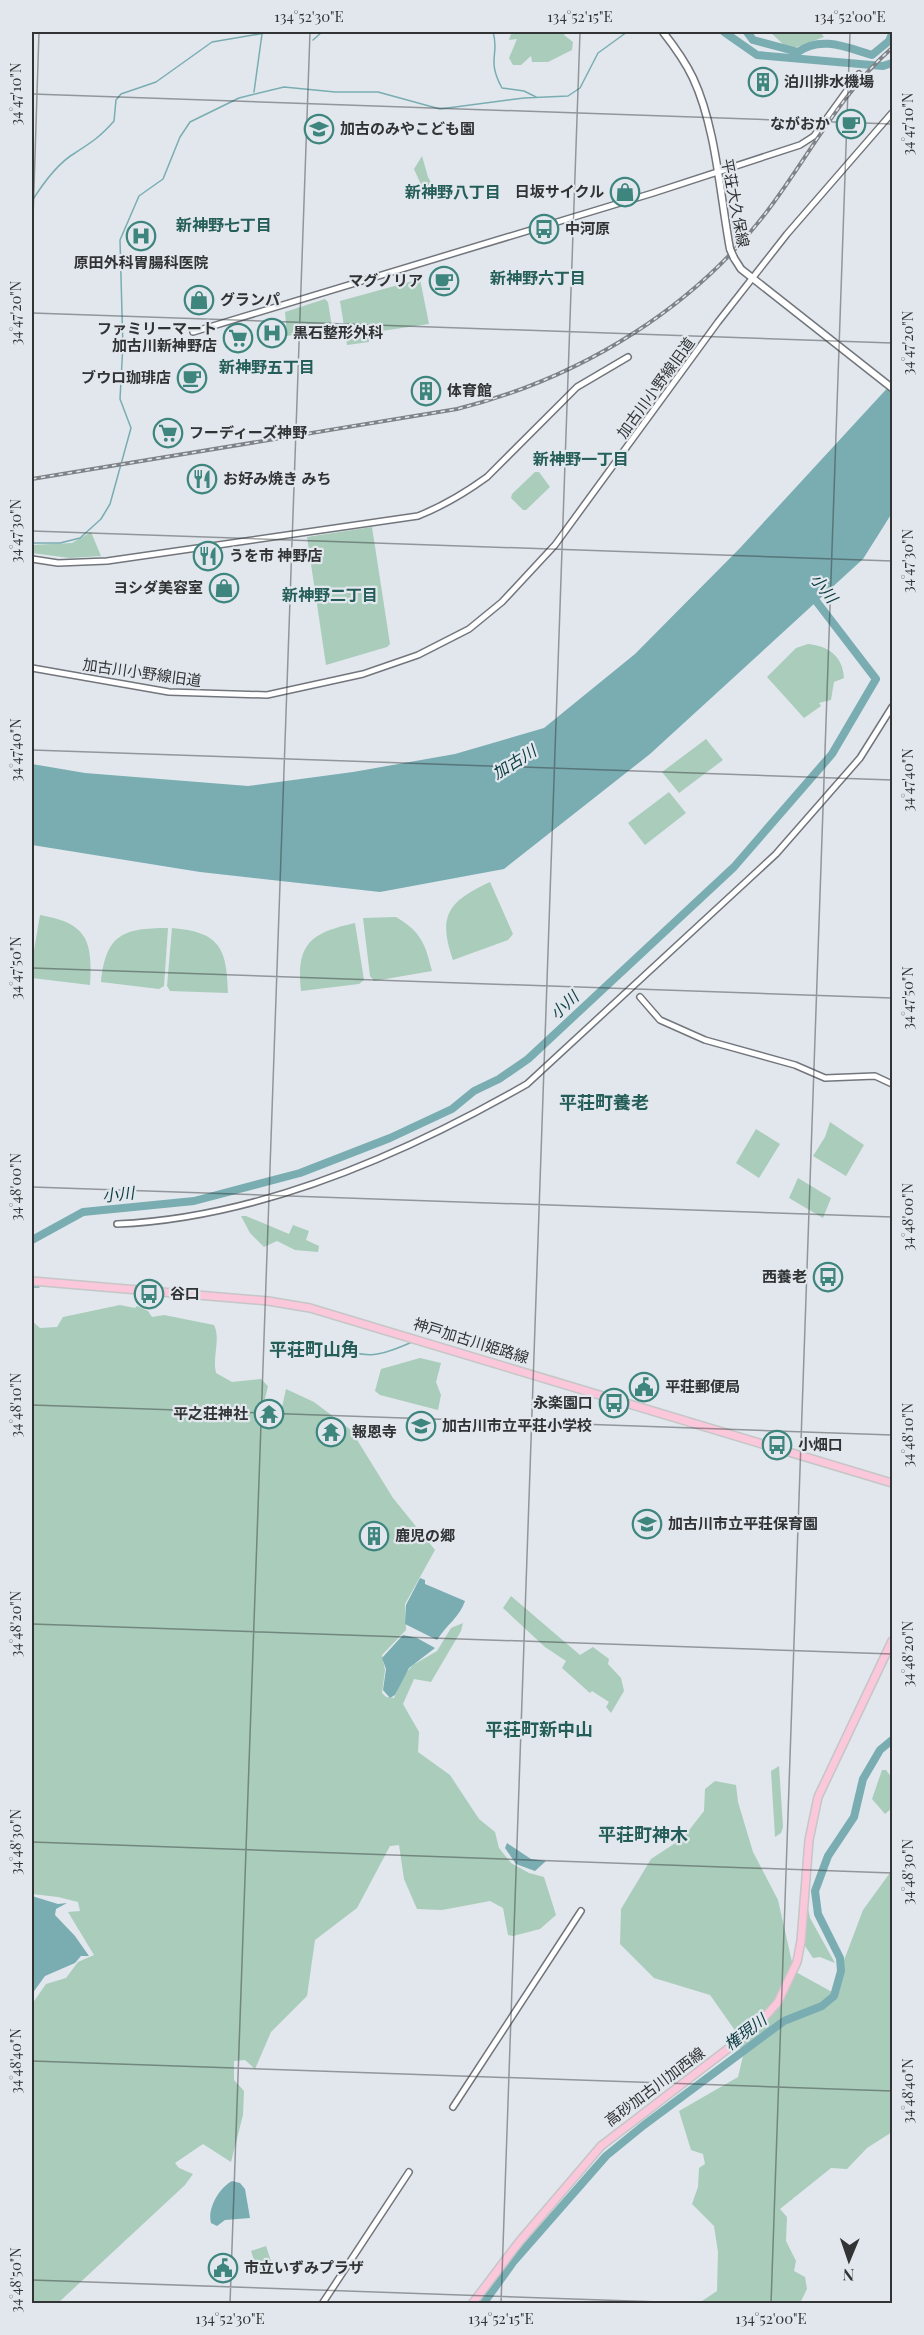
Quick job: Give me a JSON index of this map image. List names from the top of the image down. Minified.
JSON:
{"streets":{"main road":["平荘大久保線","神戸加古川姫路線","高砂加古川加西線"],"street":["加古川小野線旧道"]},"crossings":[["平荘大久保線","加古川小野線旧道"]],"districts":["新神野八丁目","新神野七丁目","新神野六丁目","新神野五丁目","新神野一丁目","新神野二丁目","平荘町養老","平荘町山角","平荘町新中山","平荘町神木"],"water":["小川","加古川","権現川"],"places":{"building":["泊川排水機場","体育館","鹿児の郷"],"cafe":["ながおか","マグノリア","ブウロ珈琲店"],"school or university":["加古のみやこども園","加古川市立平荘小学校","加古川市立平荘保育園"],"shop":["日坂サイクル","グランパ","ヨシダ美容室"],"bus stop":["中河原","西養老","谷口","永楽園口","小畑口"],"hospital":["原田外科胃腸科医院","黒石整形外科"],"supermarket":["ファミリーマート 加古川新神野店","フーディーズ神野"],"restaurant":["お好み焼き みち","うを市 神野店"],"public building":["平荘郵便局","市立いずみプラザ"],"temple":["平之荘神社","報恩寺"]},"north":"bottom","coordinates":["134°52'30\"E","134°52'15\"E","134°52'00\"E","34°47'10\"N","34°47'20\"N","34°47'30\"N","34°47'40\"N","34°47'50\"N","34°48'00\"N","34°48'10\"N","34°48'20\"N","34°48'30\"N","34°48'40\"N","34°48'50\"N"]}
